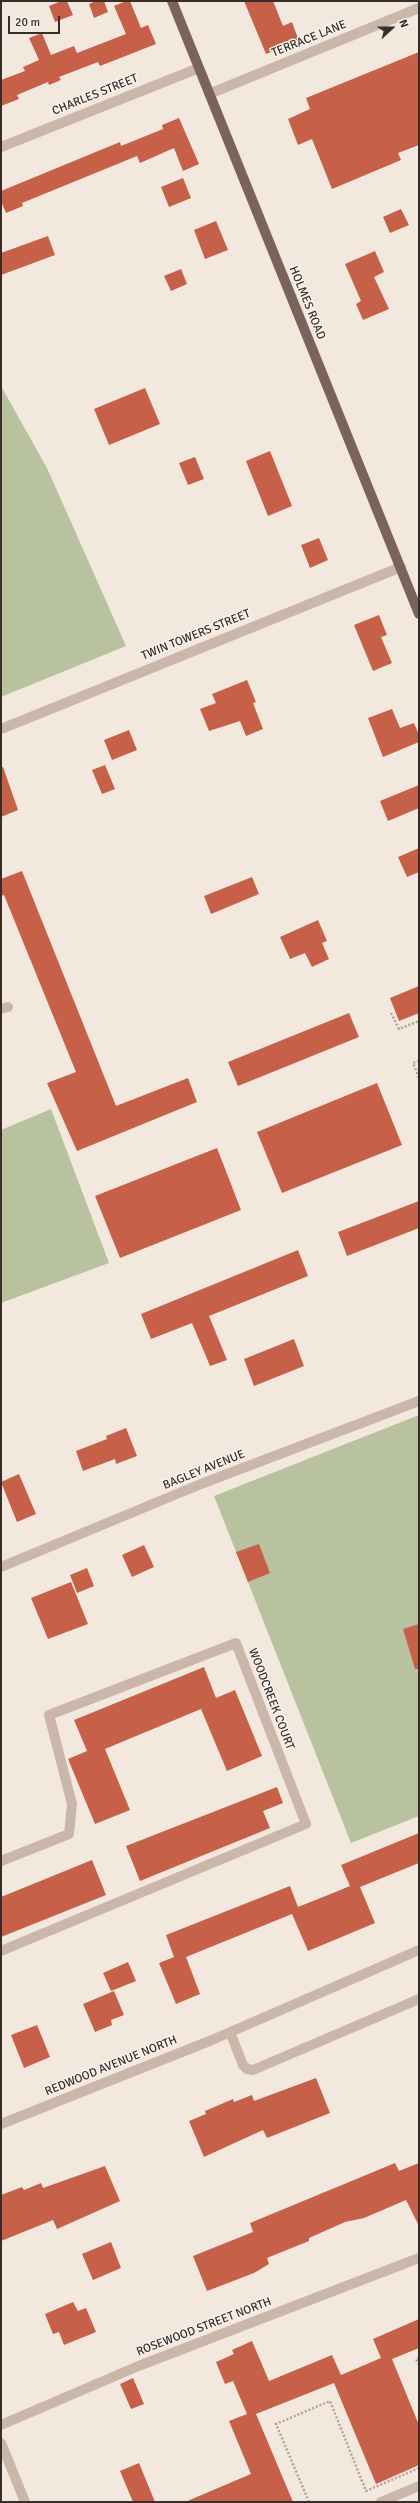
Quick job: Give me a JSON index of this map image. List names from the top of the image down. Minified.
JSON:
{"streets":{"main road":["HOLMES ROAD"],"street":["TERRACE LANE","CHARLES STREET","TWIN TOWERS STREET","BAGLEY AVENUE","WOODCREEK COURT","REDWOOD AVENUE NORTH","ROSEWOOD STREET NORTH"]},"crossings":[["TERRACE LANE","HOLMES ROAD"],["CHARLES STREET","HOLMES ROAD"],["HOLMES ROAD","TWIN TOWERS STREET"]],"scale_bar":"20 m","north":"right"}
